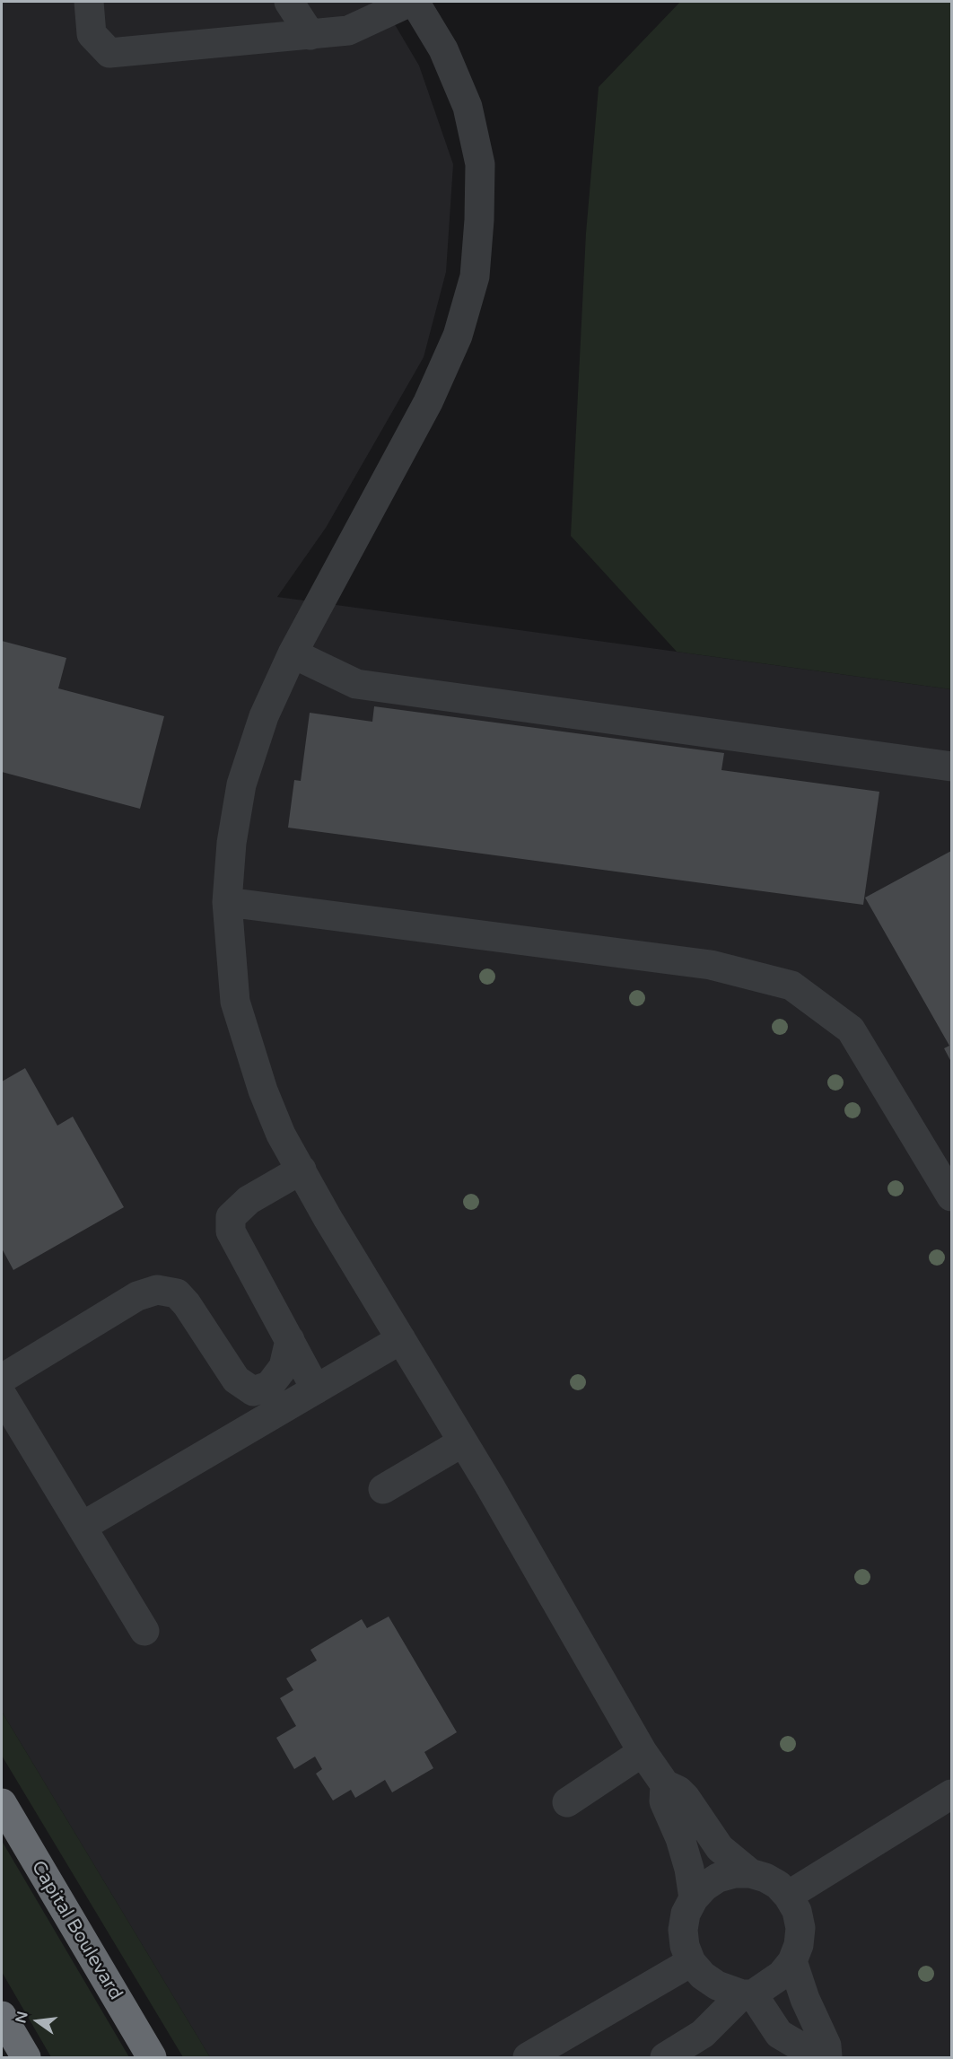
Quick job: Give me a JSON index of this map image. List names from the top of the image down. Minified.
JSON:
{"streets":{"highway":["Capital Boulevard"]},"north":"left"}
